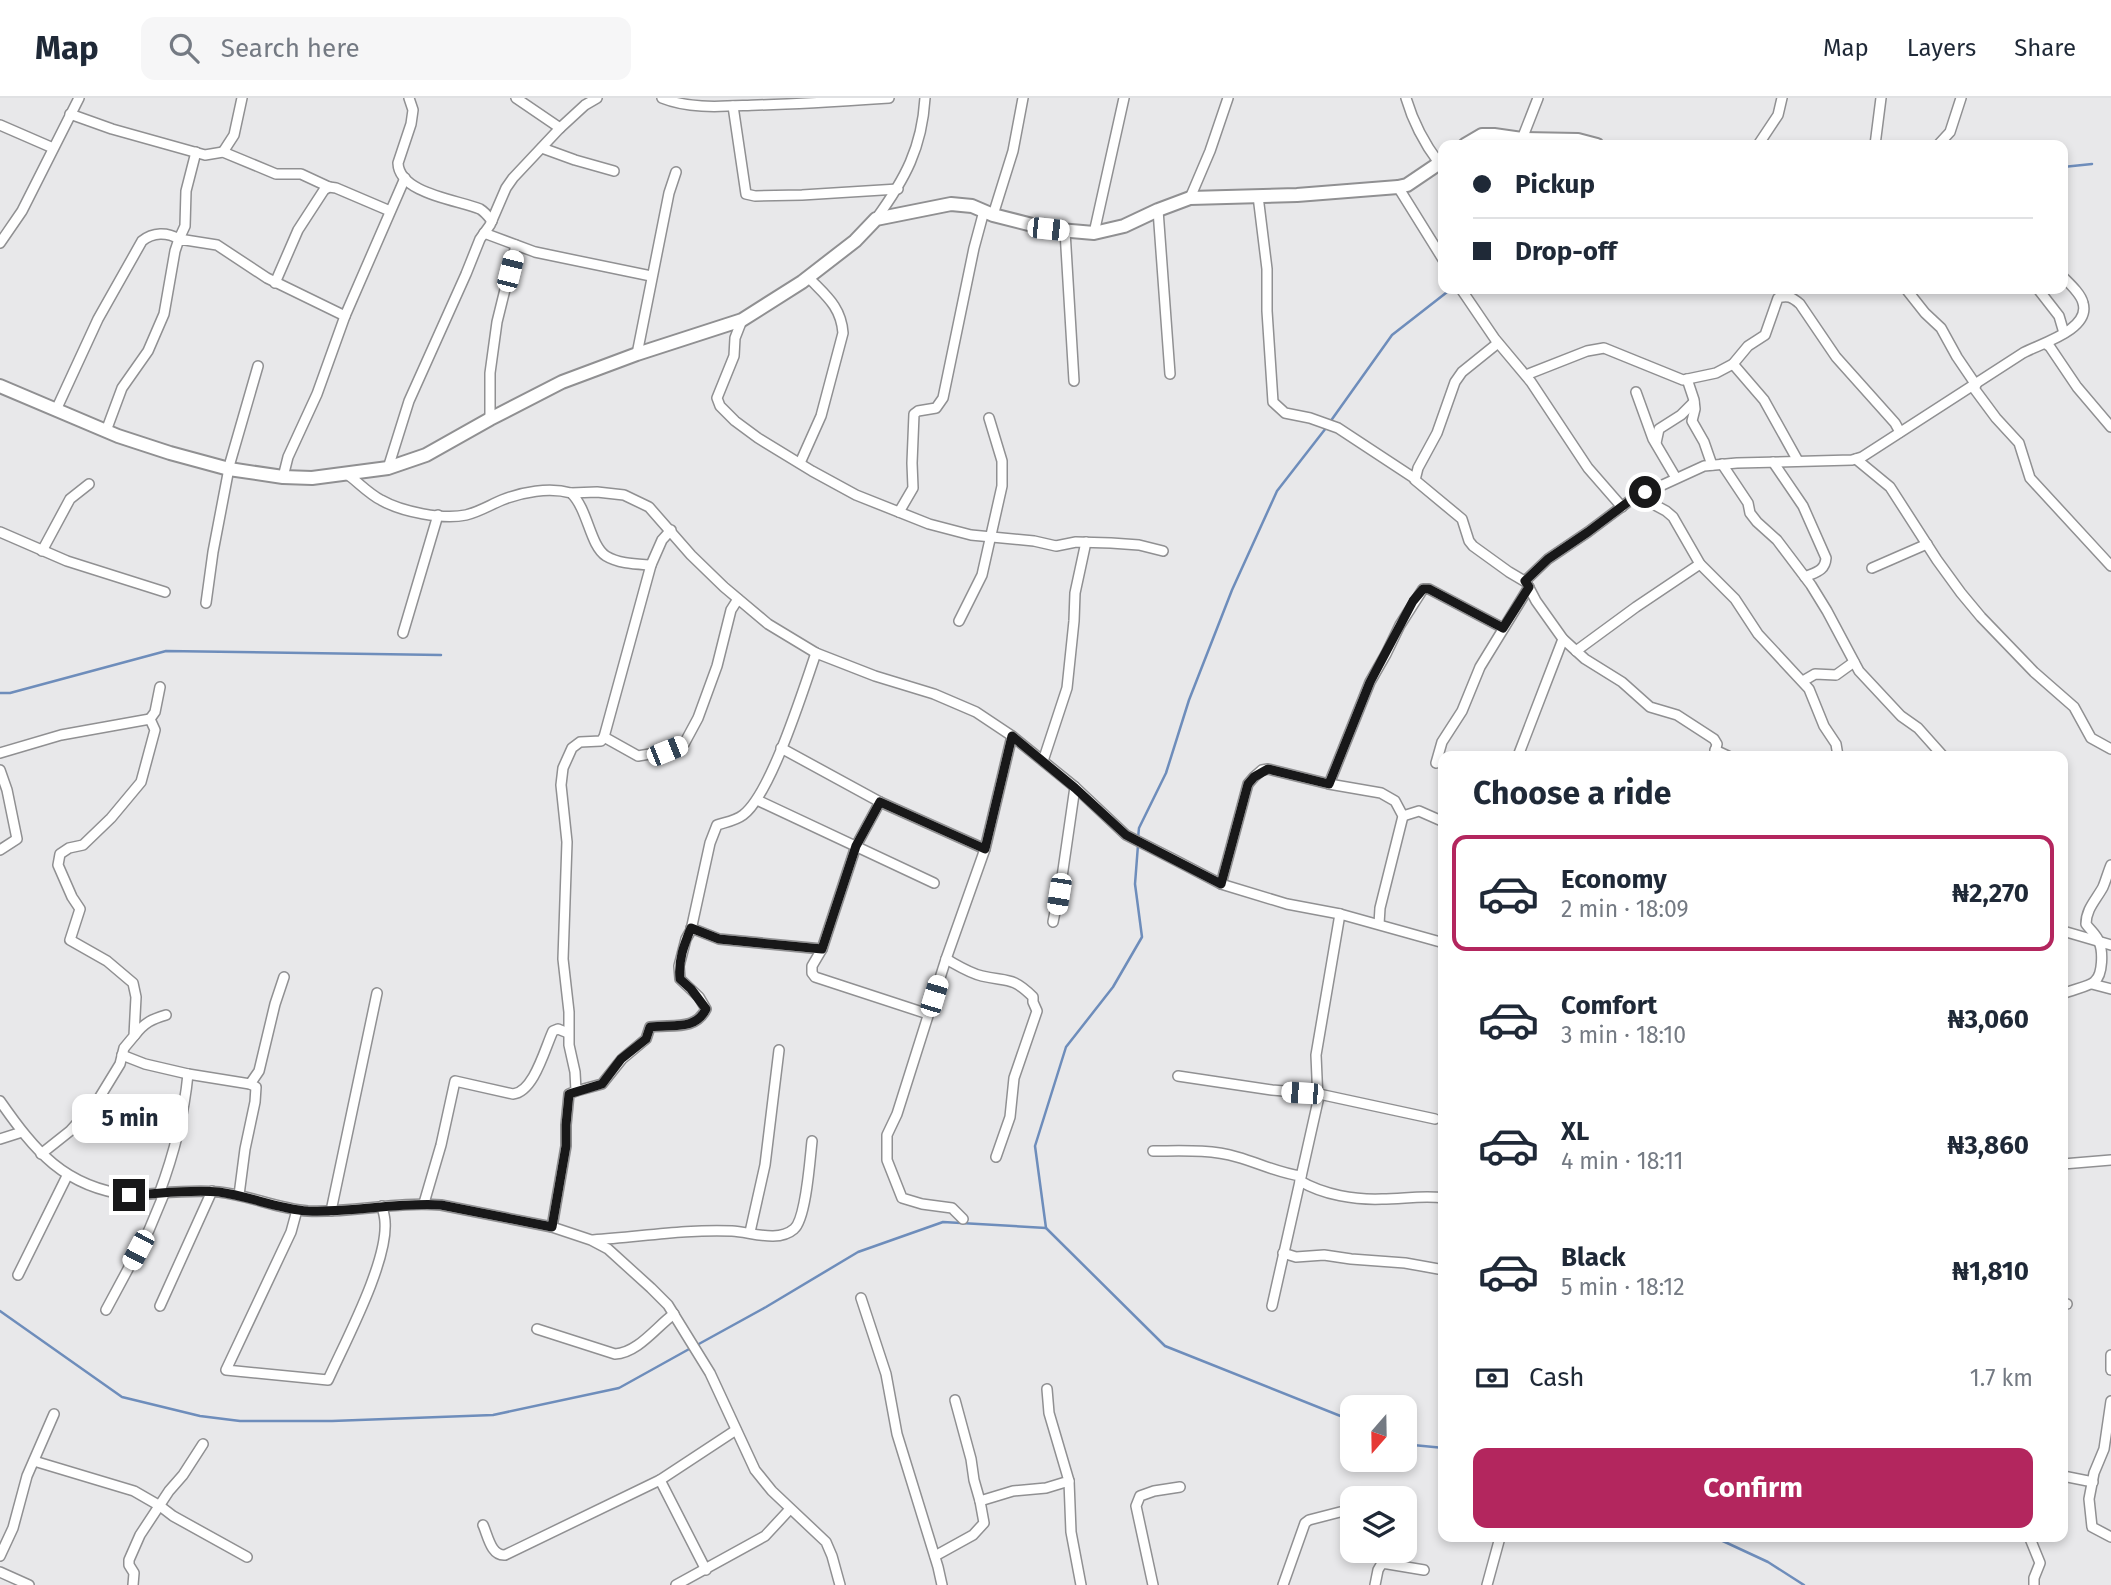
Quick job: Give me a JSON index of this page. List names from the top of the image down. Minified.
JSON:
{"north":"bottom","page":{"header":"Map","search":"Search here","nav":["Map","Layers","Share"],"banner":["Pickup","Drop-off"],"heading":"Choose a ride","list":[{"name":"Economy","note":"2 min · 18:09","value":"₦2,270"},{"name":"Comfort","note":"3 min · 18:10","value":"₦3,060"},{"name":"XL","note":"4 min · 18:11","value":"₦3,860"},{"name":"Black","note":"5 min · 18:12","value":"₦1,810"}],"bubble":"5 min","pay":["Cash","1.7 km"],"buttons":"Confirm"}}
